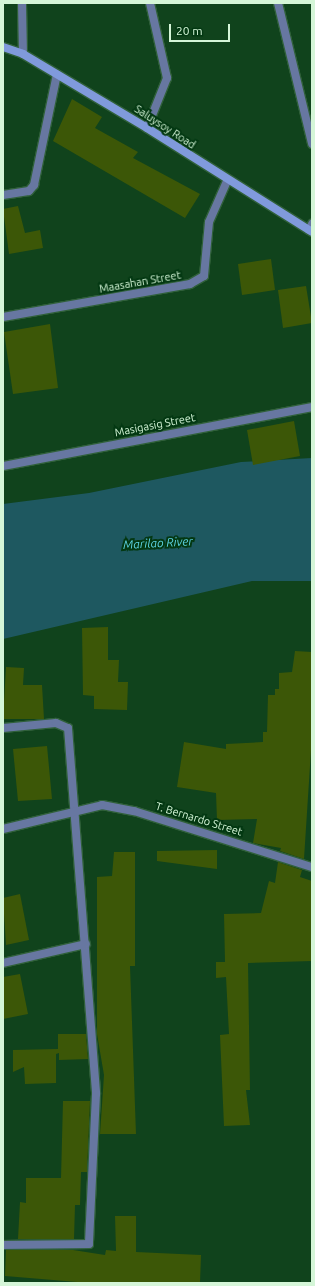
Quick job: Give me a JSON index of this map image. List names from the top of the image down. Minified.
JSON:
{"streets":{"main road":["Saluysoy Road"],"street":["Maasahan Street","Masigasig Street","T. Bernardo Street"]},"crossings":[["Saluysoy Road","Maasahan Street"]],"water":["Marilao River"],"scale_bar":"20 m"}
